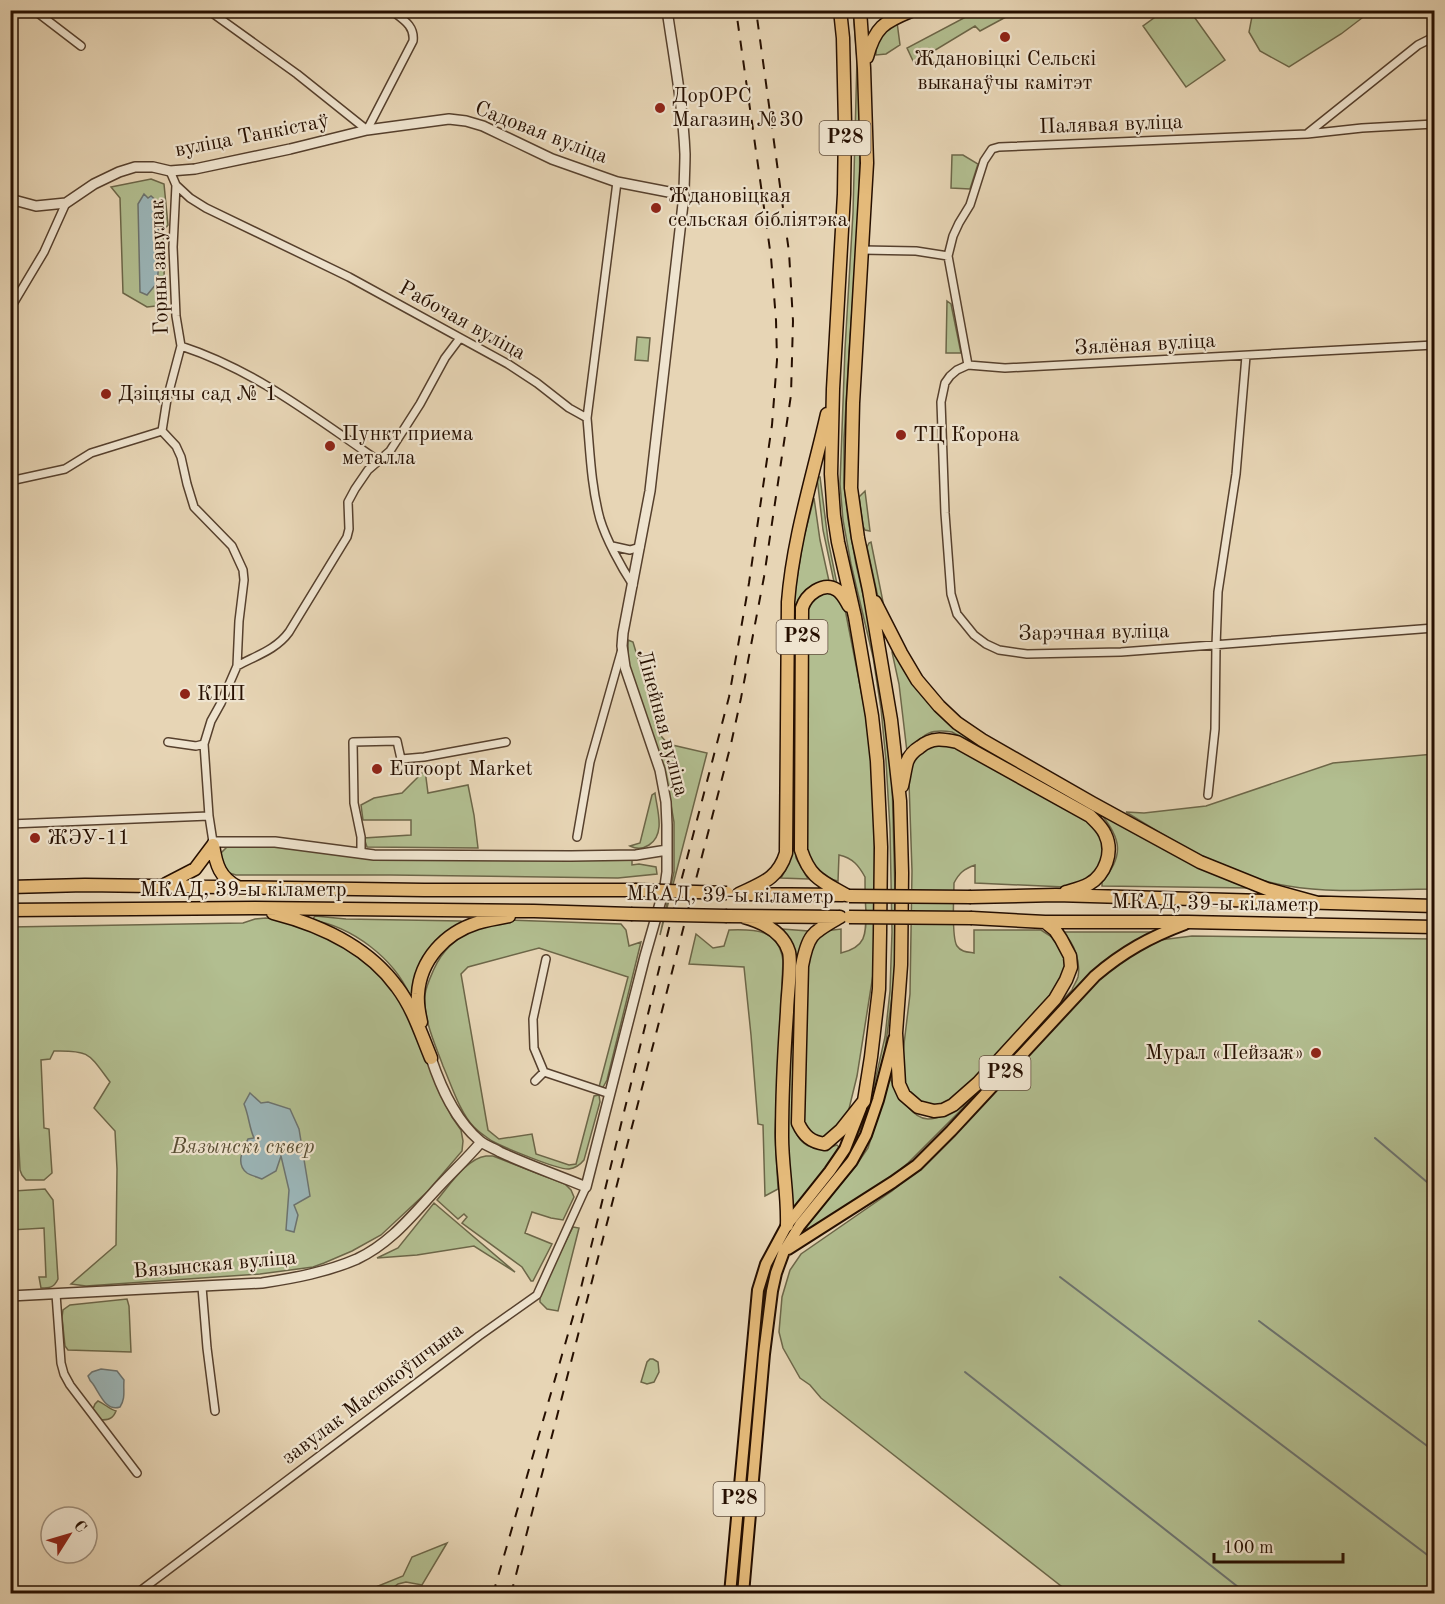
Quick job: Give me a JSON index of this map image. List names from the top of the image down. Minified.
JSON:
{"streets":{"highway":["Р28","МКАД, 39-ы кіламетр"],"street":["Палявая вуліца","Садовая вуліца","вуліца Танкістаў","Горны завулак","Рабочая вуліца","Зялёная вуліца","Зарэчная вуліца","Лінейная вуліца","Вязынская вуліца","завулак Масюкоўшчына"]},"crossings":[["Садовая вуліца","вуліца Танкістаў"],["Садовая вуліца","Лінейная вуліца"],["вуліца Танкістаў","Рабочая вуліца"],["Р28","МКАД, 39-ы кіламетр"],["Горны завулак","Рабочая вуліца"],["Зялёная вуліца","Зарэчная вуліца"],["Лінейная вуліца","завулак Масюкоўшчына"]],"parks":["Вязынскі сквер"],"places":["Ждановіцкі Сельскі выканаўчы камітэт","ДорОРС Магазин №30","Ждановіцкая сельская бібліятэка","Дзіцячы сад № 1","ТЦ Корона","Пункт приема металла","КПП","Euroopt Market","ЖЭУ-11","Мурал «Пейзаж»"],"scale_bar":"100 m","north":"top right"}
